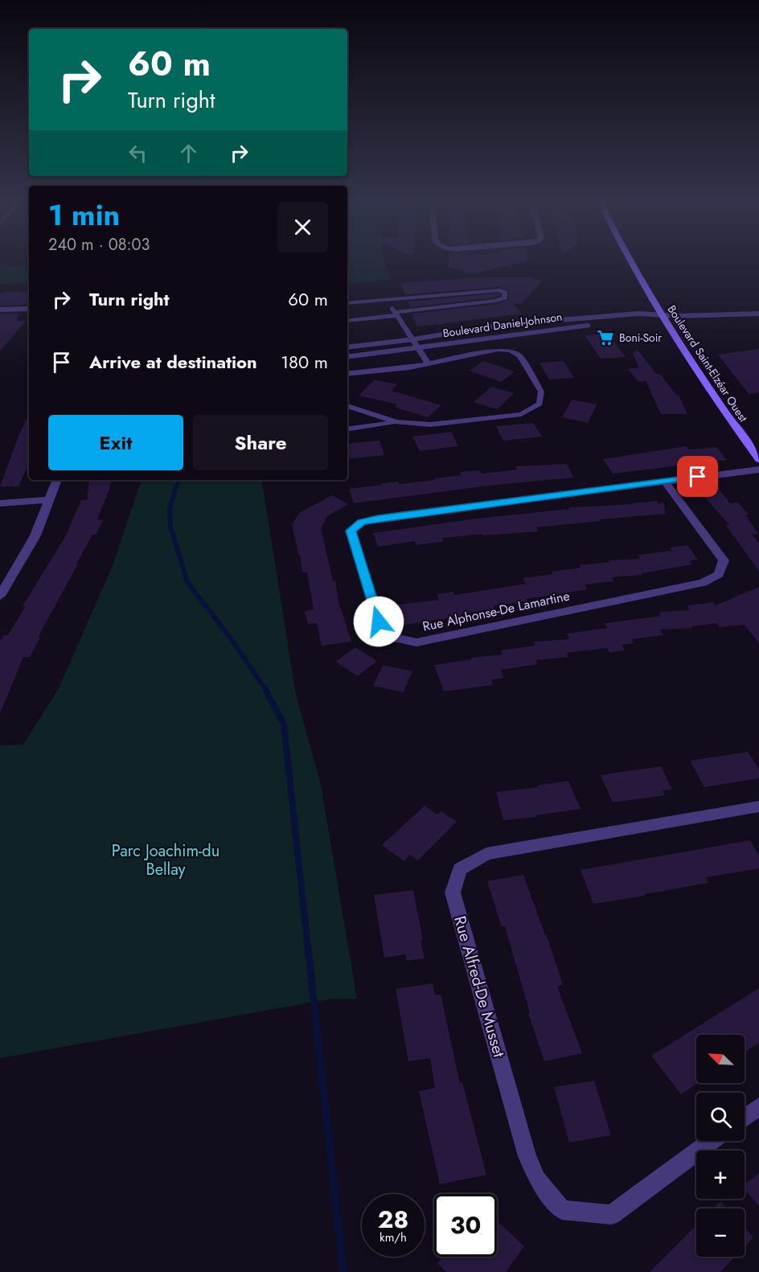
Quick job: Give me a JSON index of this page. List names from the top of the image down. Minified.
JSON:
{"streets":{"street":["Boulevard Daniel-Johnson","Boulevard Saint-Elzéar Ouest","Rue Alphonse-De Lamartine","Rue Alfred-De Musset"]},"crossings":[["Boulevard Daniel-Johnson","Boulevard Saint-Elzéar Ouest"]],"parks":["Parc Joachim-du Bellay"],"places":{"supermarket":["Boni-Soir"]},"north":"top left","page":{"turn":["60 m","Turn right"],"heading":["1 min","240 m · 08:03"],"list":[{"name":"Turn right","value":"60 m"},{"name":"Arrive at destination","value":"180 m"}],"buttons":["Exit","Share"],"map_buttons":["+","−"],"speed":"28 km/h","limit":"30"}}
